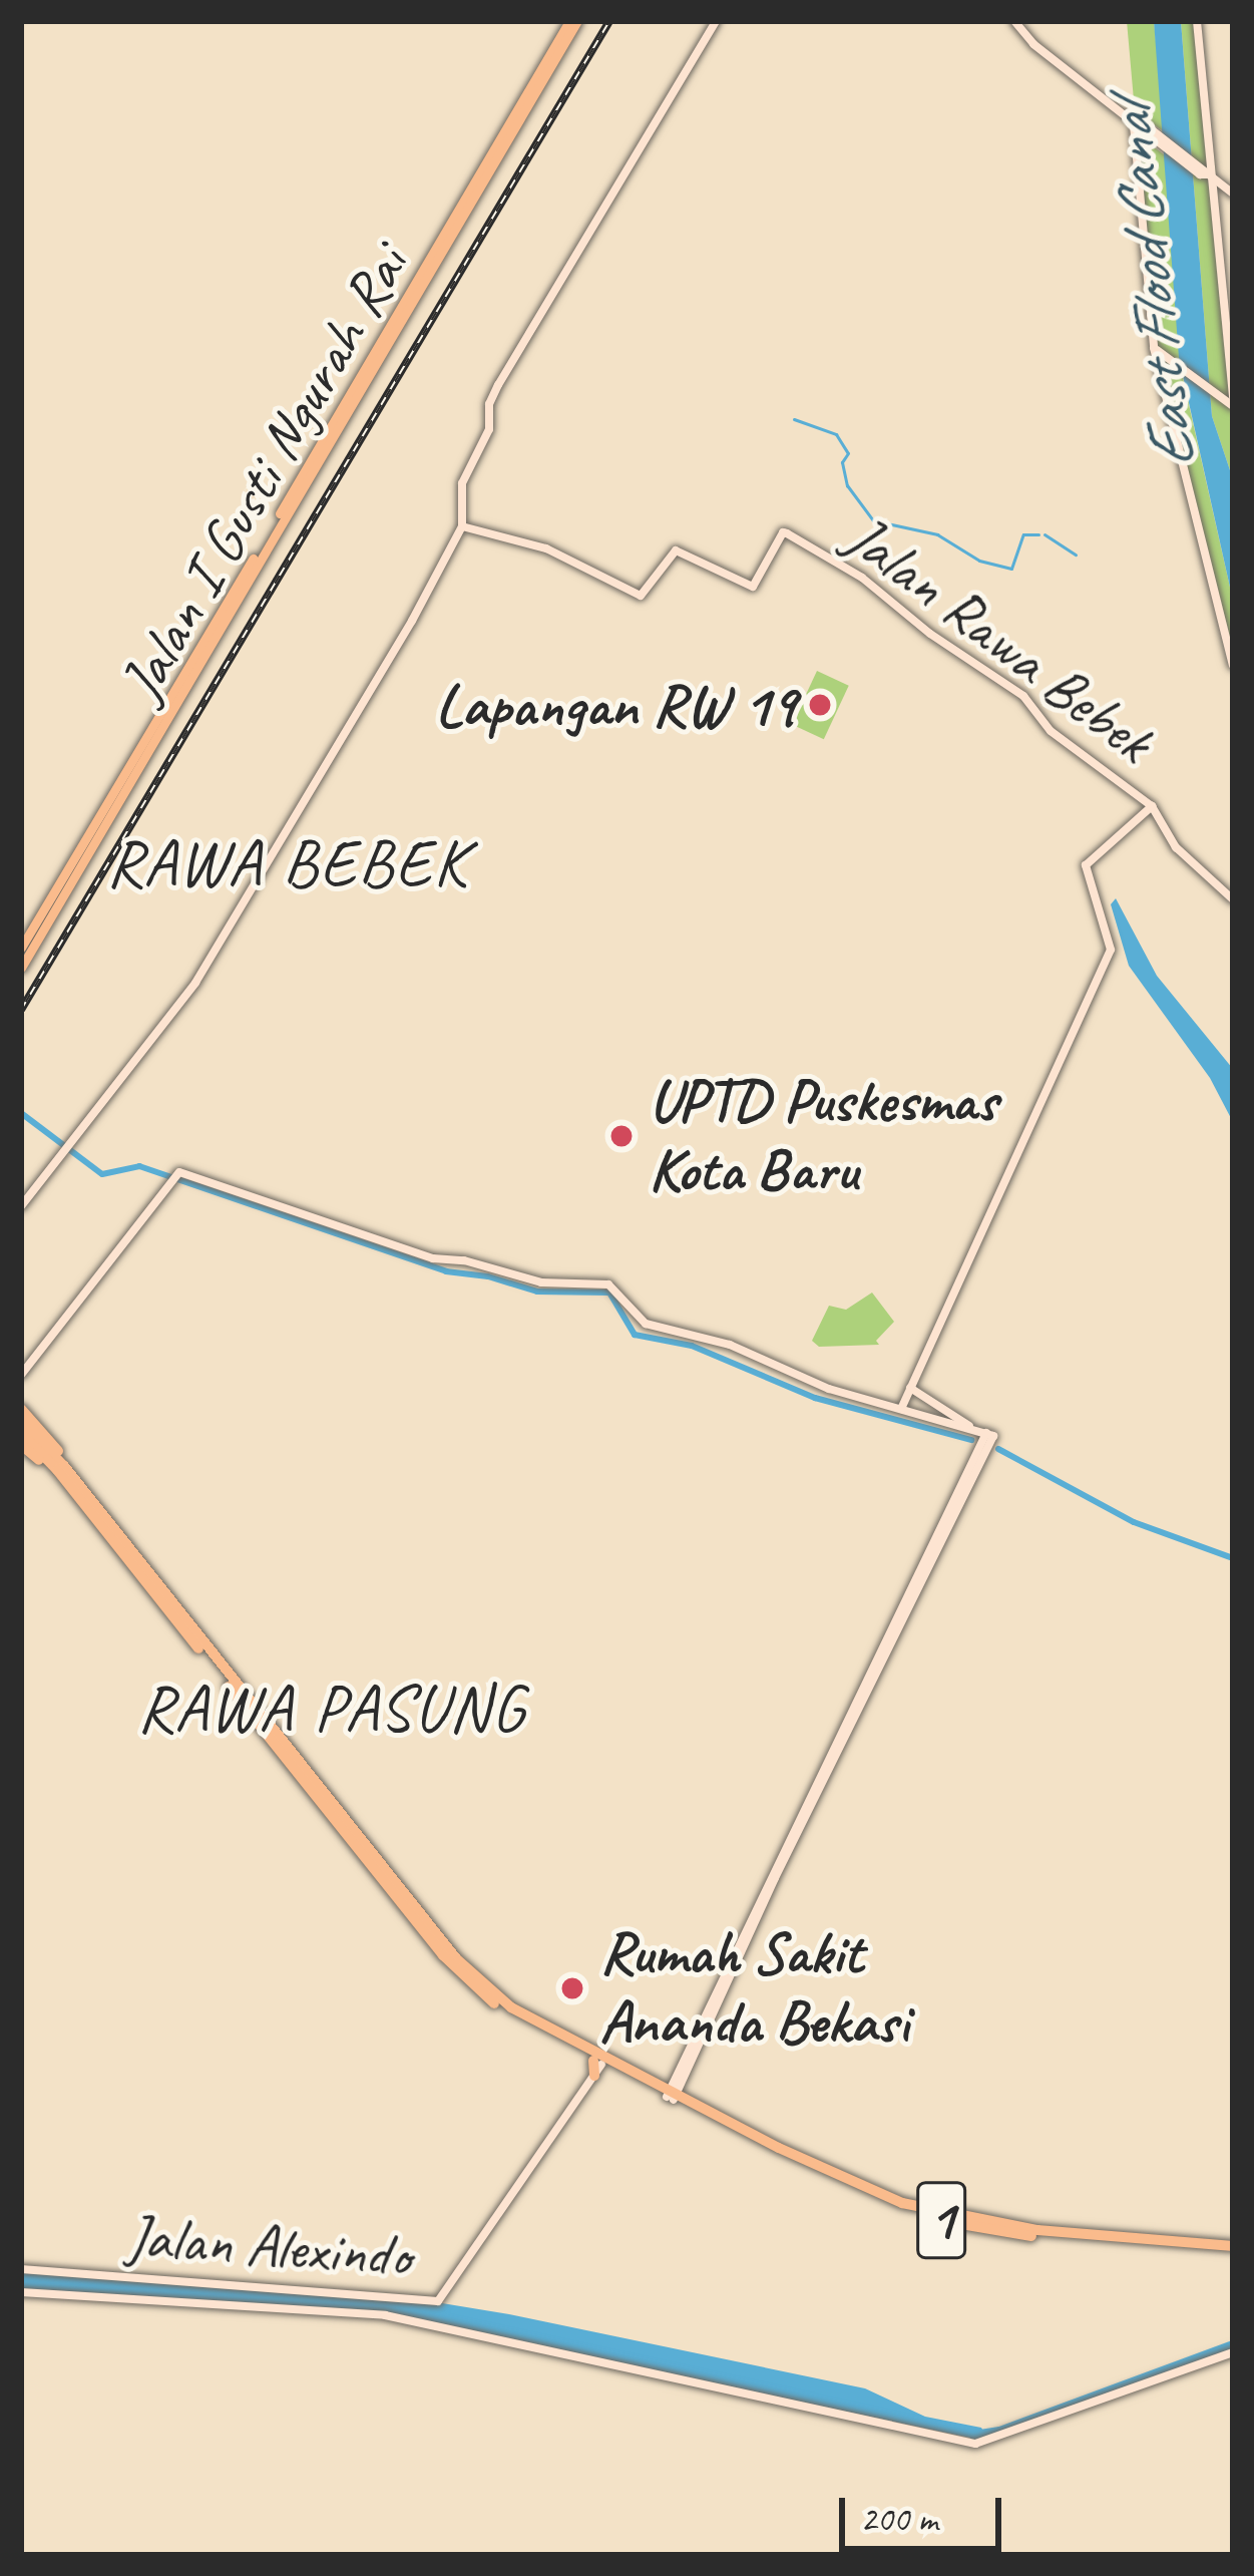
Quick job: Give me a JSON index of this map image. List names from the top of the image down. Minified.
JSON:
{"streets":{"highway":["1"],"main road":["Jalan I Gusti Ngurah Rai"],"street":["Jalan Rawa Bebek","Jalan Alexindo"]},"crossings":[["1","Jalan Alexindo"]],"districts":["RAWA BEBEK","RAWA PASUNG"],"water":["East Flood Canal"],"places":["Lapangan RW 19","UPTD Puskesmas Kota Baru","Rumah Sakit Ananda Bekasi"],"scale_bar":"200 m"}
